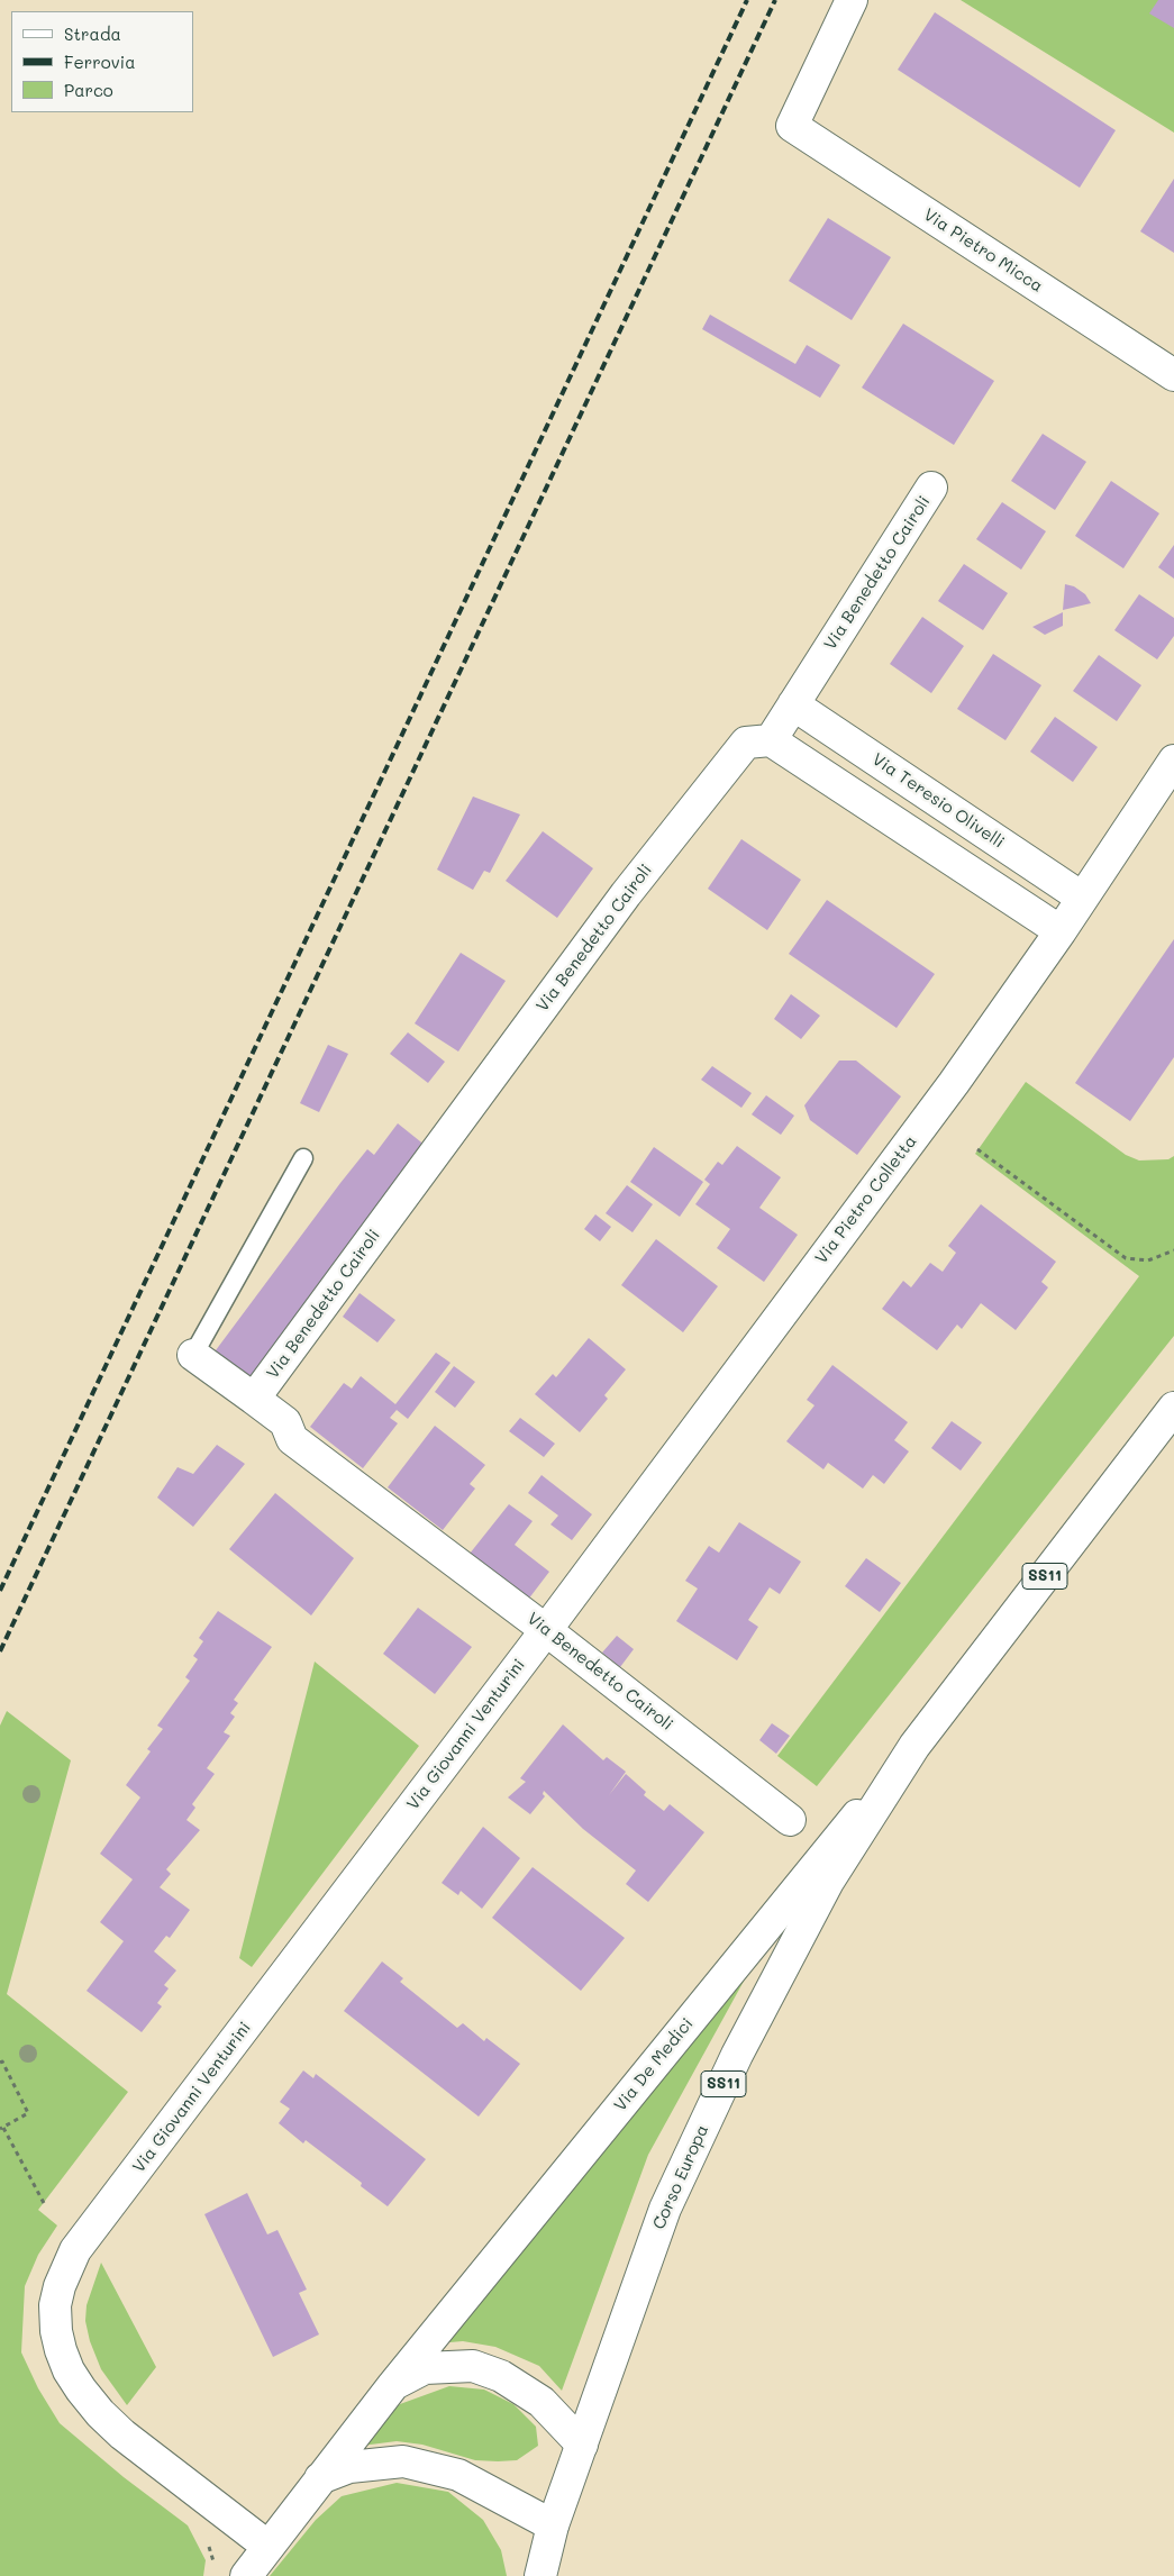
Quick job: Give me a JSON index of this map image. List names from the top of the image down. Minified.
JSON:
{"streets":{"street":["Via Pietro Micca","Via Benedetto Cairoli","Via Teresio Olivelli","Via Pietro Colletta","SS11","Via Giovanni Venturini","Via De Medici","Corso Europa"]},"crossings":[["Via Benedetto Cairoli","Via Teresio Olivelli"],["Via Benedetto Cairoli","Via Pietro Colletta"],["Via Benedetto Cairoli","Via Giovanni Venturini"],["Via Teresio Olivelli","Via Pietro Colletta"],["Via Pietro Colletta","Via Giovanni Venturini"],["SS11","Via De Medici"],["SS11","Corso Europa"],["Via Giovanni Venturini","Via De Medici"],["Via De Medici","Corso Europa"]],"legend":["Strada","Ferrovia","Parco"]}
